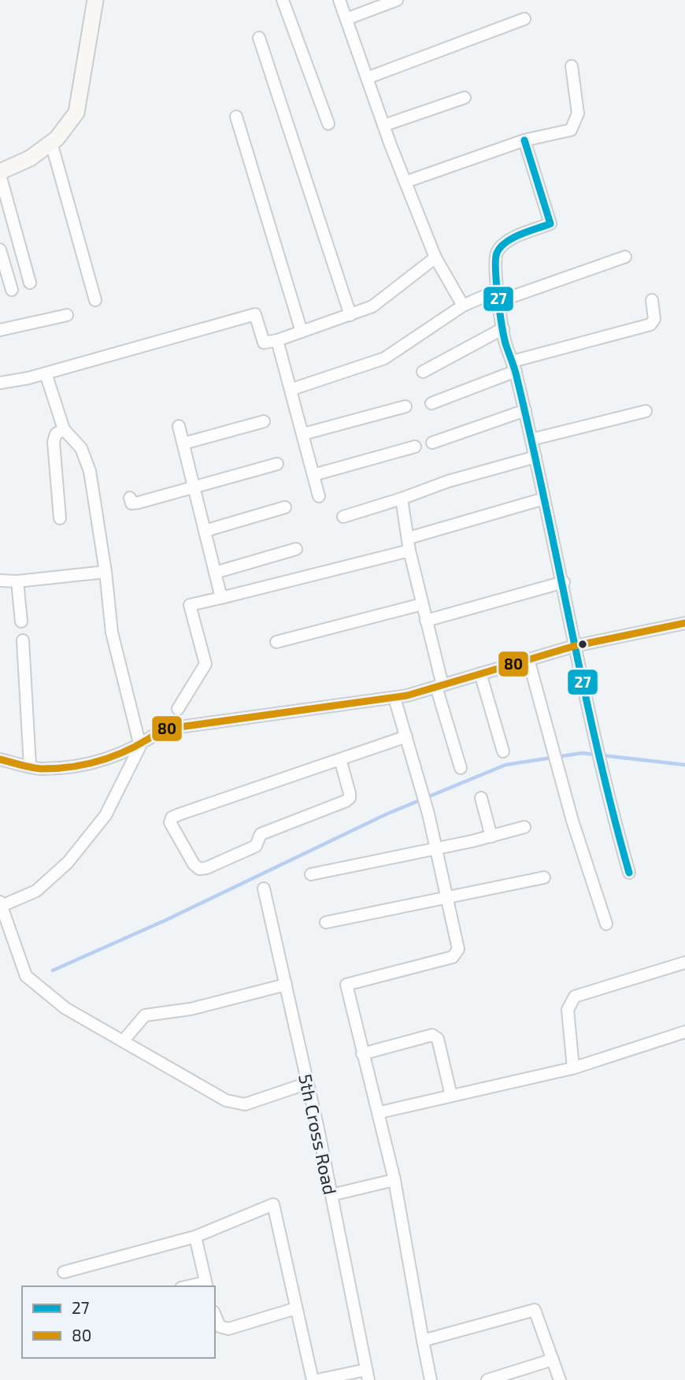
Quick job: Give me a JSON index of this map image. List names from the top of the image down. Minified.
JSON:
{"streets":{"street":["5th Cross Road"]},"lines":["transit line 27","transit line 80"],"legend":["27","80"]}
